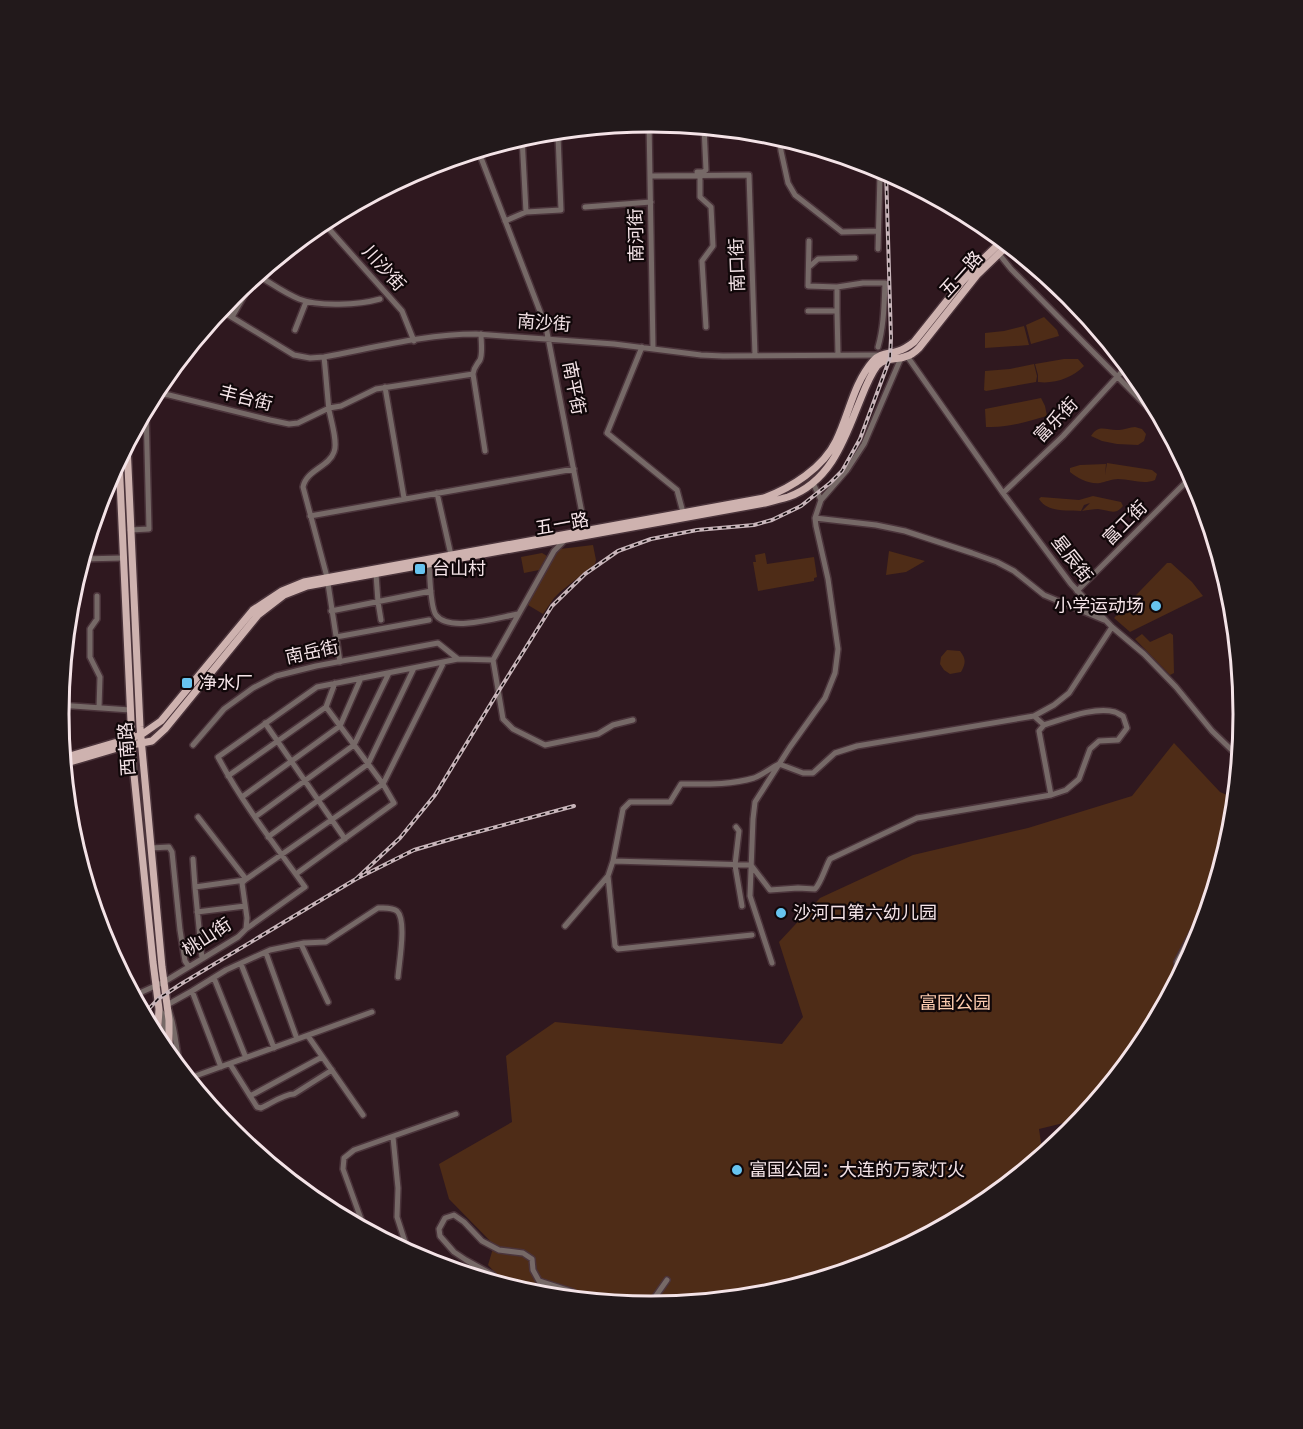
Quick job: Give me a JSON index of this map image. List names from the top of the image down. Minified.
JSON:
{"streets":{"main road":["五一路","西南路"],"street":["南河街","南口街","川沙街","南沙街","南平街","丰台街","富乐街","富工街","星辰街","南岳街","桃山街"]},"crossings":[["南河街","南沙街"],["南口街","南沙街"],["川沙街","南沙街"],["五一路","南沙街"],["五一路","南平街"],["五一路","星辰街"],["五一路","西南路"],["南沙街","南平街"],["富乐街","星辰街"],["富工街","星辰街"],["西南路","桃山街"]],"parks":["富国公园"],"places":{"transit":["台山村","净水厂"],"other":["小学运动场","沙河口第六幼儿园","富国公园：大连的万家灯火"]}}
